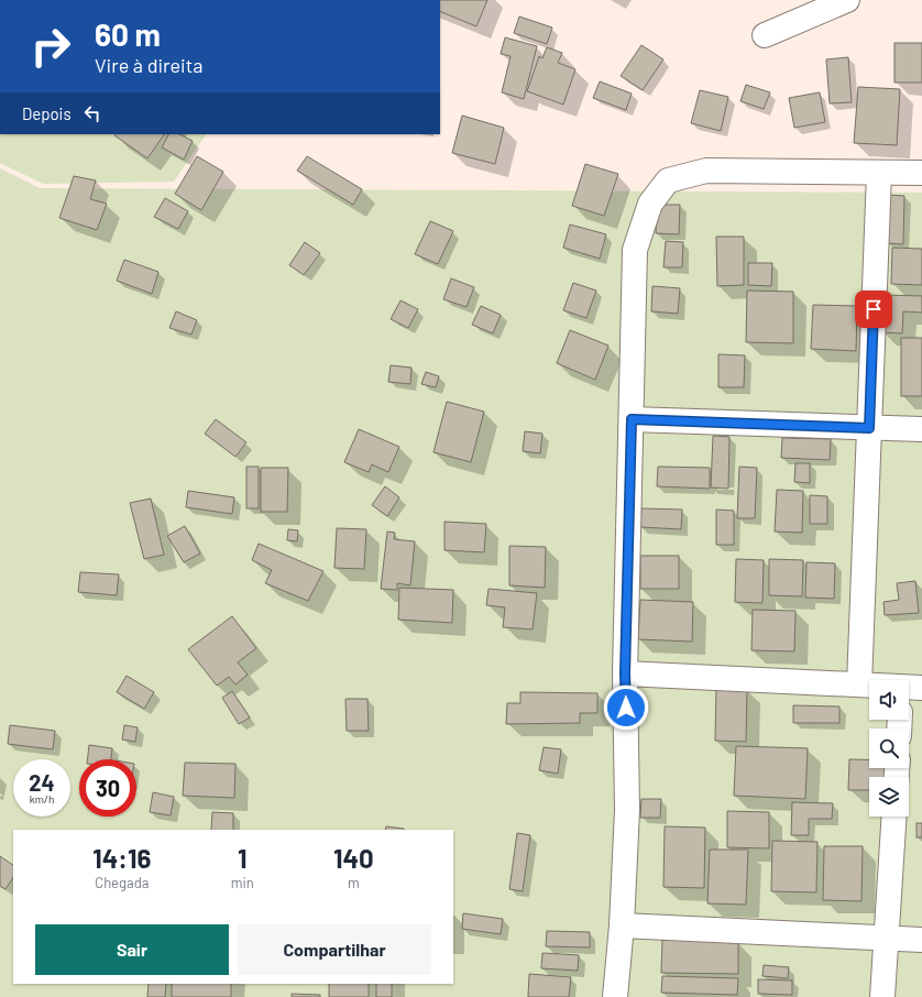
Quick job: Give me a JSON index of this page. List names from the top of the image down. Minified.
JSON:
{"page":{"turn":["60 m","Vire à direita"],"then":"Depois","speed":"24 km/h","limit":"30","eta":["14:16","Chegada","1","min","140","m"],"buttons":["Sair","Compartilhar"]}}
